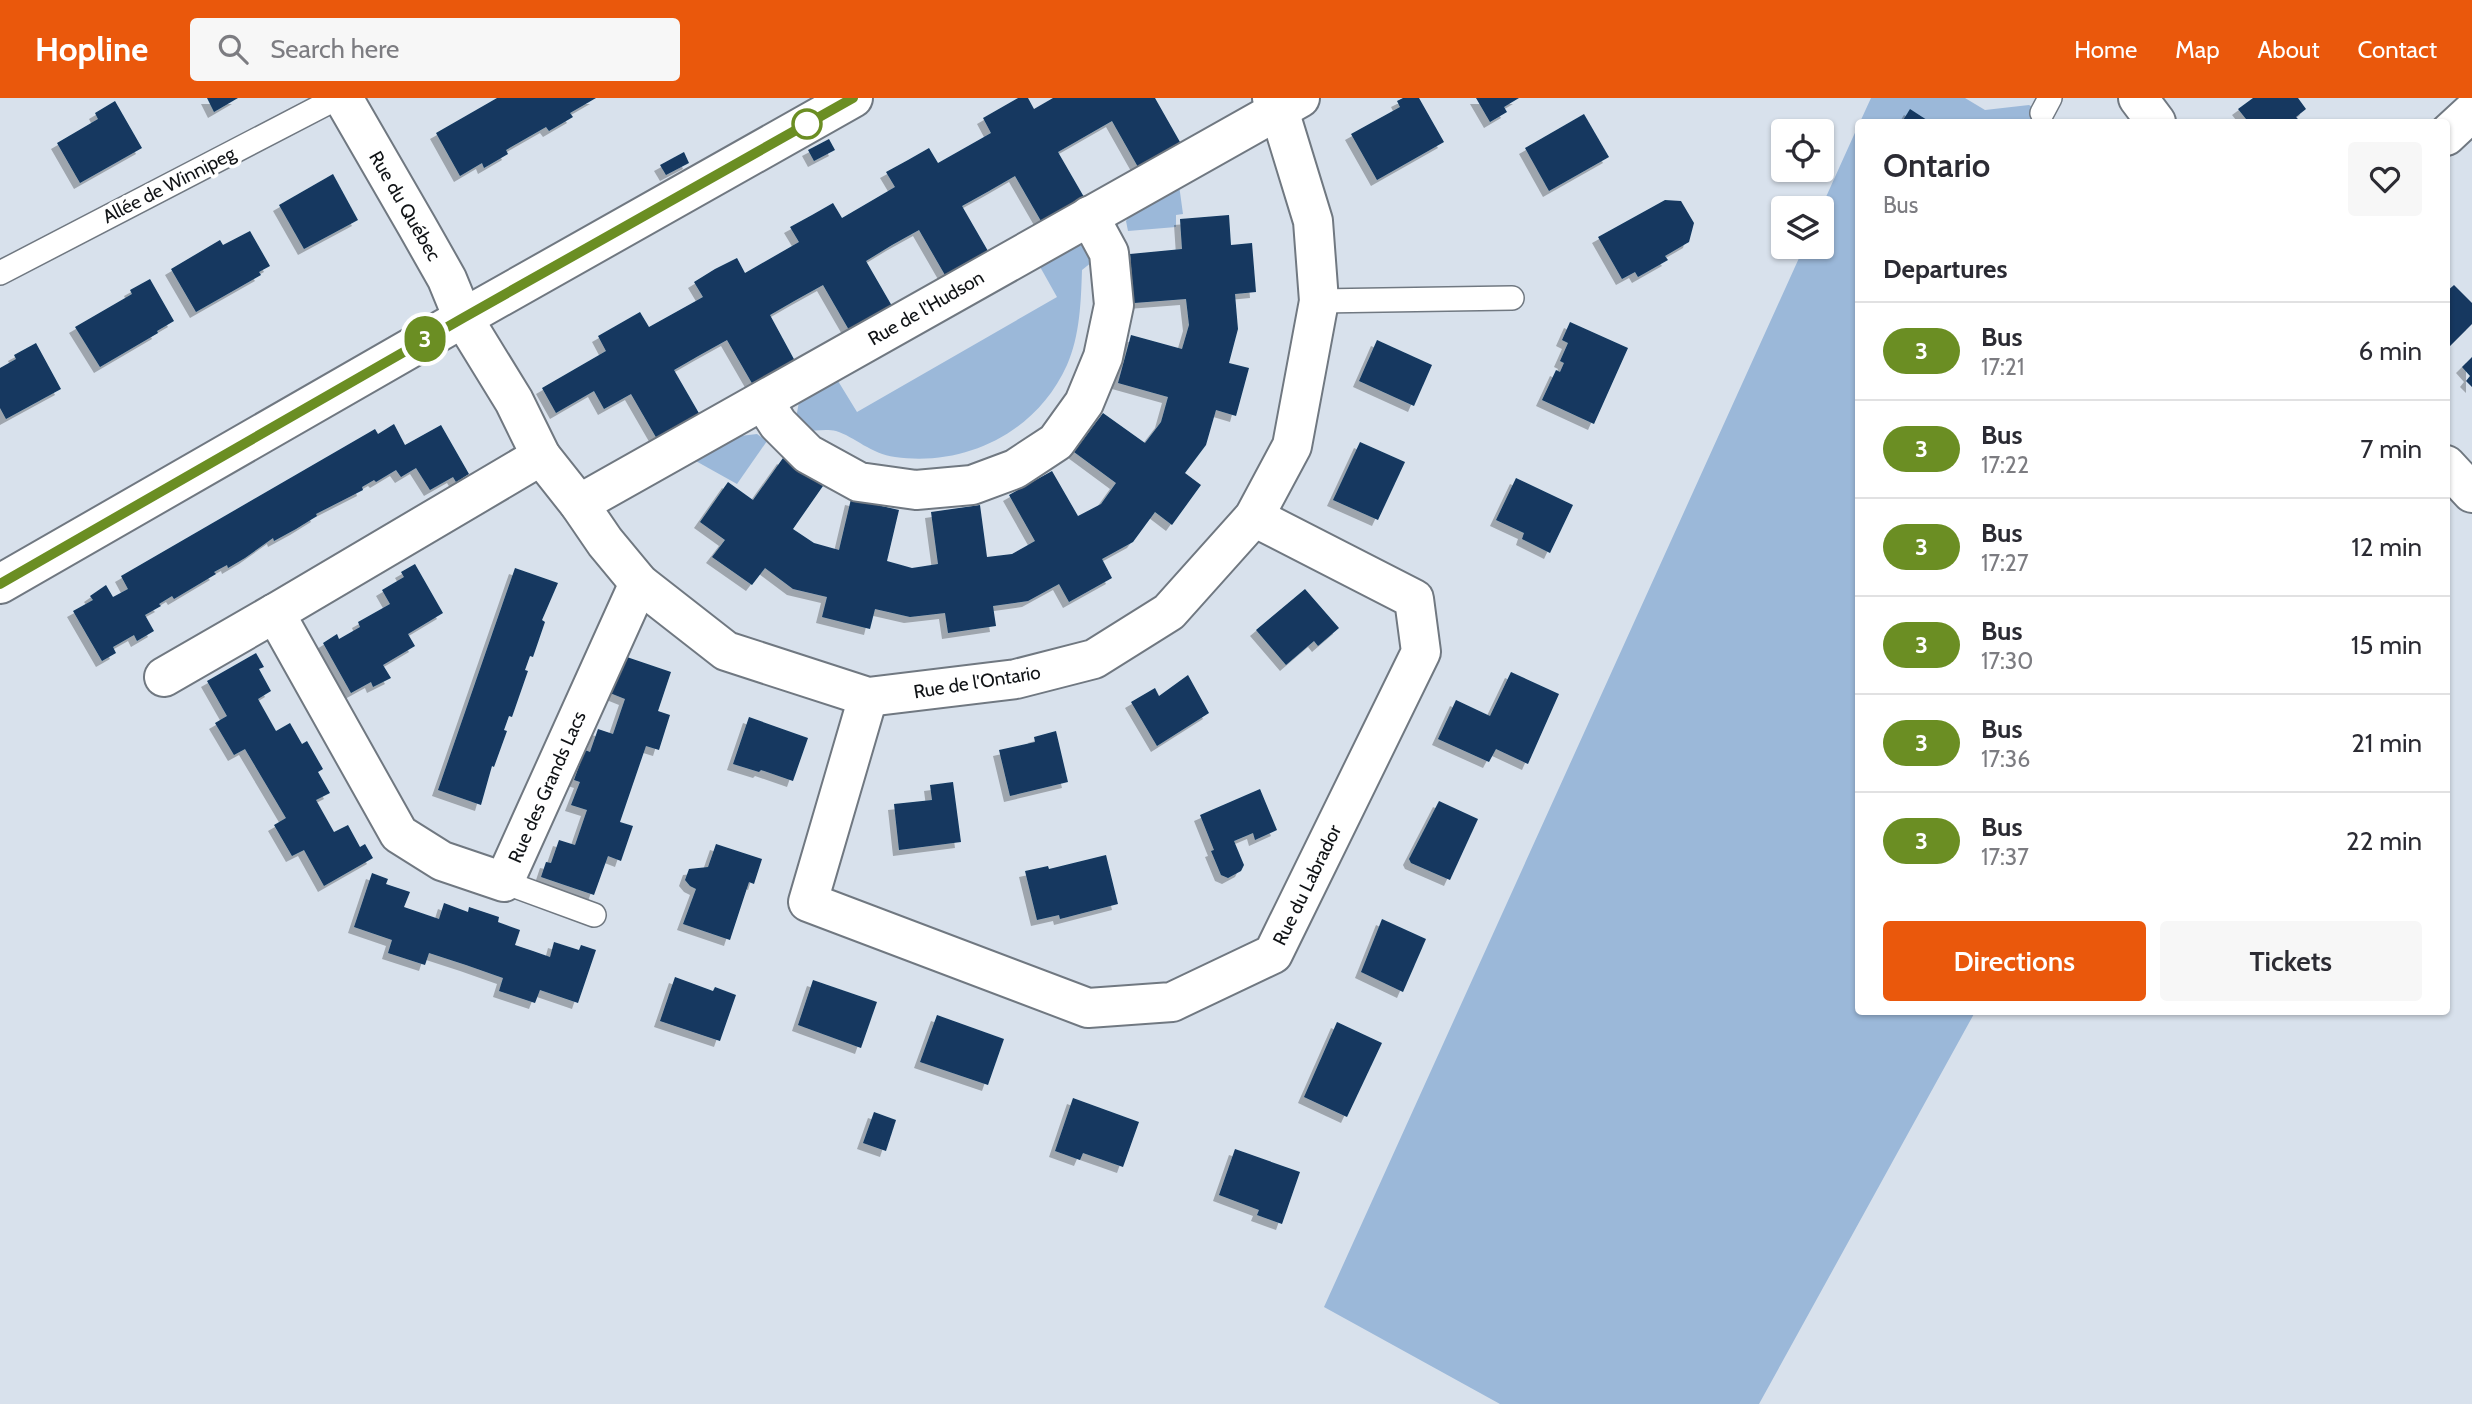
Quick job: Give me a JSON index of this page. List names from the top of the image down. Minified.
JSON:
{"streets":{"street":["Rue du Québec","Rue de l'Hudson","Rue de l'Ontario","Rue des Grands Lacs","Rue du Labrador"],"lane":["Allée de Winnipeg"]},"crossings":[["Rue du Québec","Rue de l'Ontario"],["Rue de l'Hudson","Rue de l'Ontario"],["Rue de l'Ontario","Rue des Grands Lacs"],["Rue de l'Ontario","Rue du Labrador"]],"lines":["bus line 3"],"page":{"header":"Hopline","search":"Search here","nav":["Home","Map","About","Contact"],"on_map":"3","heading":[["Ontario","Bus"],"Departures"],"list":[{"mark":"3","name":"Bus","note":"17:21","value":"6 min"},{"mark":"3","name":"Bus","note":"17:22","value":"7 min"},{"mark":"3","name":"Bus","note":"17:27","value":"12 min"},{"mark":"3","name":"Bus","note":"17:30","value":"15 min"},{"mark":"3","name":"Bus","note":"17:36","value":"21 min"},{"mark":"3","name":"Bus","note":"17:37","value":"22 min"}],"buttons":["Directions","Tickets"]}}
